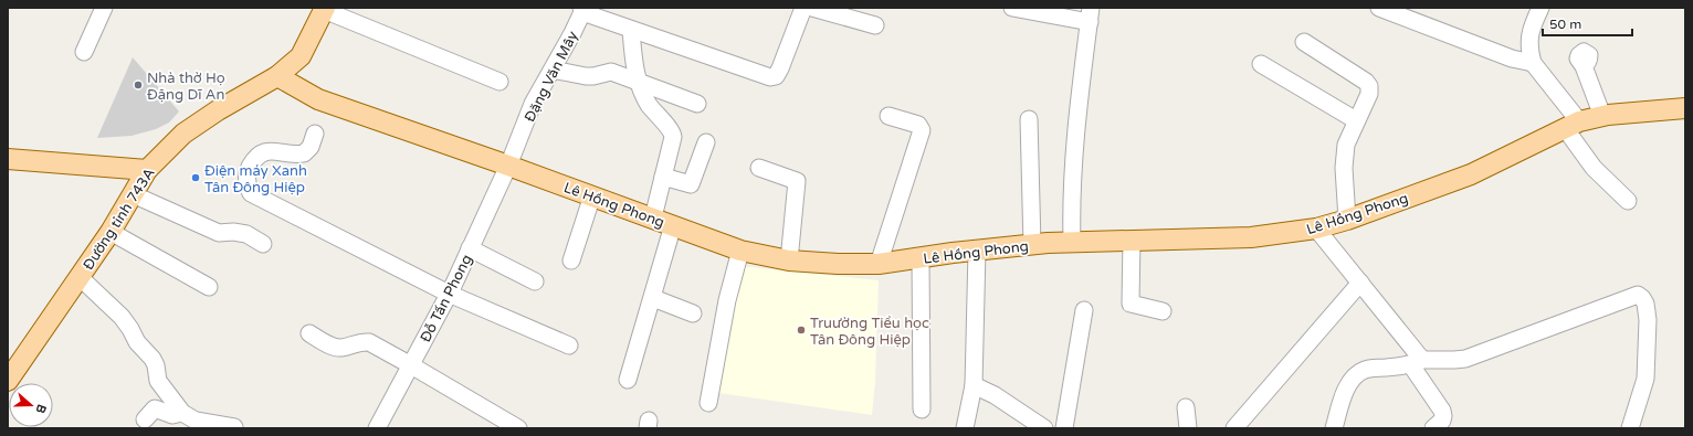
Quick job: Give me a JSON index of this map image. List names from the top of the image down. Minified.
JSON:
{"streets":{"main road":["Lê Hồng Phong","Đường tỉnh 743A"],"street":["Đặng Văn Mây","Đỗ Tấn Phong"]},"crossings":[["Đặng Văn Mây","Lê Hồng Phong"],["Đặng Văn Mây","Đỗ Tấn Phong"],["Lê Hồng Phong","Đường tỉnh 743A"],["Lê Hồng Phong","Đỗ Tấn Phong"]],"places":["Nhà thờ Họ Đặng Dĩ An","Điện máy Xanh Tân Đông Hiệp","Truường Tiểu học Tân Đông Hiệp"],"scale_bar":"50 m","north":"right"}
